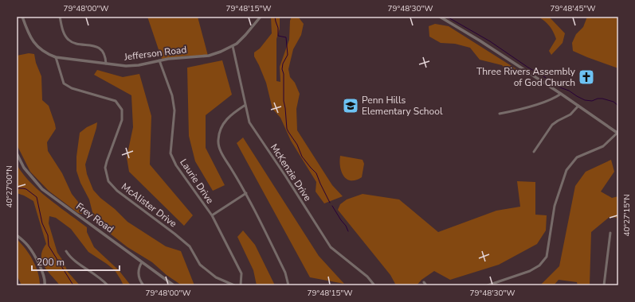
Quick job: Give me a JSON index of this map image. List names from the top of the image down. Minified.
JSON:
{"streets":{"street":["Jefferson Road","McKenzie Drive","Laurie Drive","McAlister Drive","Frey Road"]},"crossings":[["Jefferson Road","McKenzie Drive"],["Jefferson Road","Laurie Drive"],["Jefferson Road","McAlister Drive"]],"places":{"church":["Three Rivers Assembly of God Church"],"school or university":["Penn Hills Elementary School"]},"scale_bar":"200 m","coordinates":["79°48'00\"W","79°48'15\"W","79°48'30\"W","79°48'45\"W","40°27'00\"N","40°27'15\"N"]}
